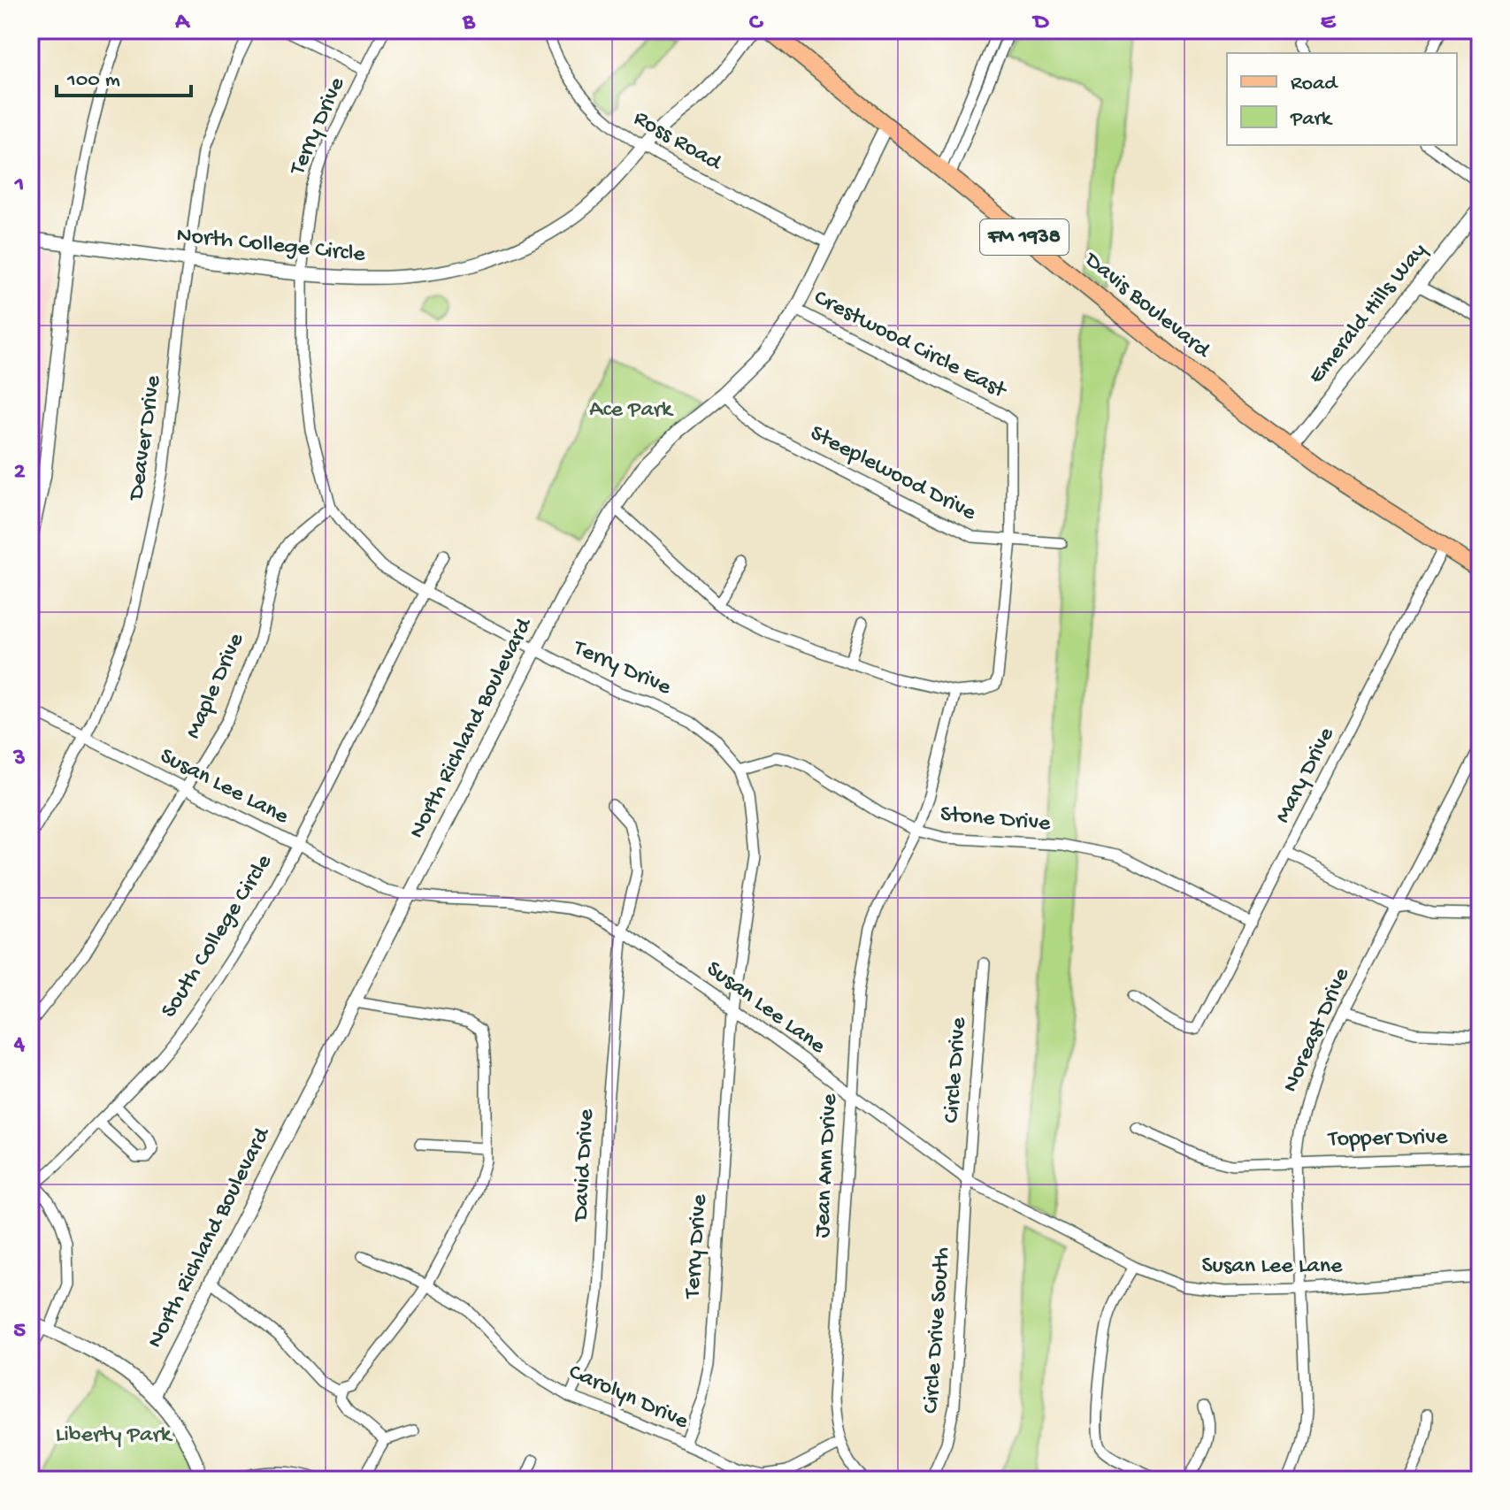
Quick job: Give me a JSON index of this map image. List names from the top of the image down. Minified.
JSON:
{"streets":{"main road":["FM 1938","Davis Boulevard"],"street":["Terry Drive","Ross Road","North College Circle","Emerald Hills Way","Crestwood Circle East","Deaver Drive","Steeplewood Drive","Maple Drive","North Richland Boulevard","Mary Drive","Susan Lee Lane","Stone Drive","South College Circle","Noreast Drive","Circle Drive","Topper Drive","David Drive","Jean Ann Drive","Circle Drive South","Carolyn Drive"]},"crossings":[["Terry Drive","North College Circle"],["Terry Drive","Maple Drive"],["Terry Drive","North Richland Boulevard"],["Terry Drive","Susan Lee Lane"],["Terry Drive","Stone Drive"],["Terry Drive","South College Circle"],["Terry Drive","Carolyn Drive"],["Ross Road","North College Circle"],["Ross Road","North Richland Boulevard"],["North College Circle","Deaver Drive"],["Davis Boulevard","Emerald Hills Way"],["Davis Boulevard","North Richland Boulevard"],["Davis Boulevard","Mary Drive"],["Crestwood Circle East","Steeplewood Drive"],["Crestwood Circle East","North Richland Boulevard"],["Deaver Drive","Susan Lee Lane"],["Steeplewood Drive","North Richland Boulevard"],["Maple Drive","Susan Lee Lane"],["North Richland Boulevard","Susan Lee Lane"],["Mary Drive","Stone Drive"],["Susan Lee Lane","South College Circle"],["Susan Lee Lane","Noreast Drive"],["Susan Lee Lane","Circle Drive"],["Susan Lee Lane","David Drive"],["Susan Lee Lane","Jean Ann Drive"],["Susan Lee Lane","Circle Drive South"],["Stone Drive","Jean Ann Drive"],["Noreast Drive","Topper Drive"],["Circle Drive","Circle Drive South"],["David Drive","Carolyn Drive"],["Jean Ann Drive","Carolyn Drive"]],"parks":["Ace Park","Liberty Park"],"legend":["Road","Park"],"scale_bar":"100 m","grid":{"columns":["A","B","C","D","E"],"rows":["1","2","3","4","5"]}}
